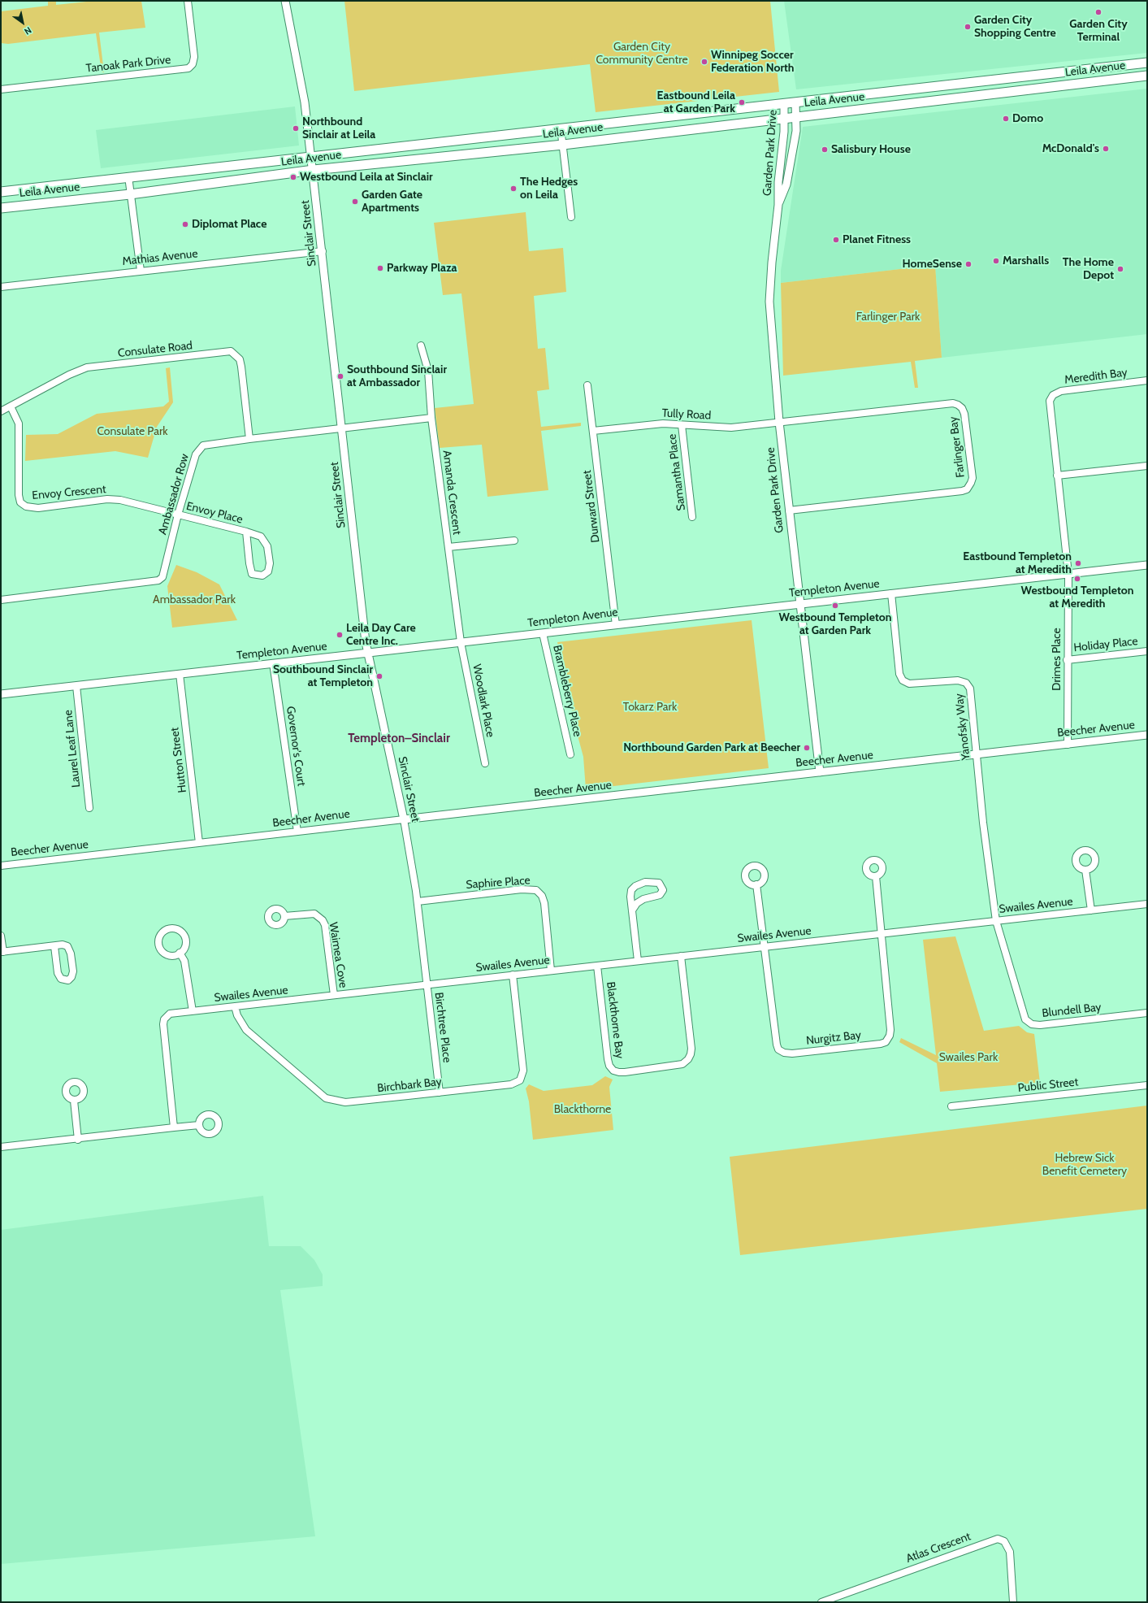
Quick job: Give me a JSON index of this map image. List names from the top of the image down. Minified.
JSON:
{"streets":{"main road":["Leila Avenue"],"street":["Tanoak Park Drive","Garden Park Drive","Sinclair Street","Mathias Avenue","Consulate Road","Meredith Bay","Tully Road","Farlinger Bay","Samantha Place","Envoy Crescent","Amanda Crescent","Ambassador Row","Durward Street","Envoy Place","Templeton Avenue","Holiday Place","Drimes Place","Brambleberry Place","Woodlark Place","Yanofsky Way","Beecher Avenue","Governor's Court","Laurel Leaf Lane","Hutton Street","Saphire Place","Swailes Avenue","Waimea Cove","Blundell Bay","Blackthorne Bay","Birchtree Place","Nurgitz Bay","Birchbark Bay","Public Street","Atlas Crescent"]},"crossings":[["Leila Avenue","Garden Park Drive"],["Leila Avenue","Sinclair Street"],["Garden Park Drive","Tully Road"],["Garden Park Drive","Farlinger Bay"],["Garden Park Drive","Templeton Avenue"],["Garden Park Drive","Beecher Avenue"],["Sinclair Street","Mathias Avenue"],["Sinclair Street","Ambassador Row"],["Sinclair Street","Templeton Avenue"],["Sinclair Street","Beecher Avenue"],["Sinclair Street","Saphire Place"],["Sinclair Street","Swailes Avenue"],["Sinclair Street","Birchtree Place"],["Consulate Road","Envoy Crescent"],["Consulate Road","Ambassador Row"],["Meredith Bay","Templeton Avenue"],["Meredith Bay","Drimes Place"],["Tully Road","Farlinger Bay"],["Tully Road","Samantha Place"],["Tully Road","Durward Street"],["Envoy Crescent","Ambassador Row"],["Envoy Crescent","Envoy Place"],["Amanda Crescent","Ambassador Row"],["Amanda Crescent","Templeton Avenue"],["Amanda Crescent","Woodlark Place"],["Ambassador Row","Envoy Place"],["Durward Street","Templeton Avenue"],["Templeton Avenue","Drimes Place"],["Templeton Avenue","Brambleberry Place"],["Templeton Avenue","Woodlark Place"],["Templeton Avenue","Yanofsky Way"],["Templeton Avenue","Governor's Court"],["Templeton Avenue","Laurel Leaf Lane"],["Templeton Avenue","Hutton Street"],["Holiday Place","Drimes Place"],["Drimes Place","Beecher Avenue"],["Yanofsky Way","Beecher Avenue"],["Yanofsky Way","Swailes Avenue"],["Yanofsky Way","Blundell Bay"],["Beecher Avenue","Governor's Court"],["Beecher Avenue","Hutton Street"],["Saphire Place","Swailes Avenue"],["Swailes Avenue","Waimea Cove"],["Swailes Avenue","Blundell Bay"],["Swailes Avenue","Blackthorne Bay"],["Swailes Avenue","Birchtree Place"],["Swailes Avenue","Nurgitz Bay"],["Swailes Avenue","Birchbark Bay"],["Birchtree Place","Birchbark Bay"]],"districts":["Templeton–Sinclair"],"parks":["Garden City Community Centre","Farlinger Park","Consulate Park","Ambassador Park","Tokarz Park","Swailes Park","Blackthorne","Hebrew Sick Benefit Cemetery"],"places":["Garden City Terminal","Garden City Shopping Centre","Winnipeg Soccer Federation North","Eastbound Leila at Garden Park","Domo","Northbound Sinclair at Leila","McDonald's","Salisbury House","Westbound Leila at Sinclair","The Hedges on Leila","Garden Gate Apartments","Diplomat Place","Planet Fitness","Marshalls","HomeSense","Parkway Plaza","The Home Depot","Southbound Sinclair at Ambassador","Eastbound Templeton at Meredith","Westbound Templeton at Meredith","Westbound Templeton at Garden Park","Leila Day Care Centre Inc.","Southbound Sinclair at Templeton","Northbound Garden Park at Beecher"],"north":"bottom right"}
